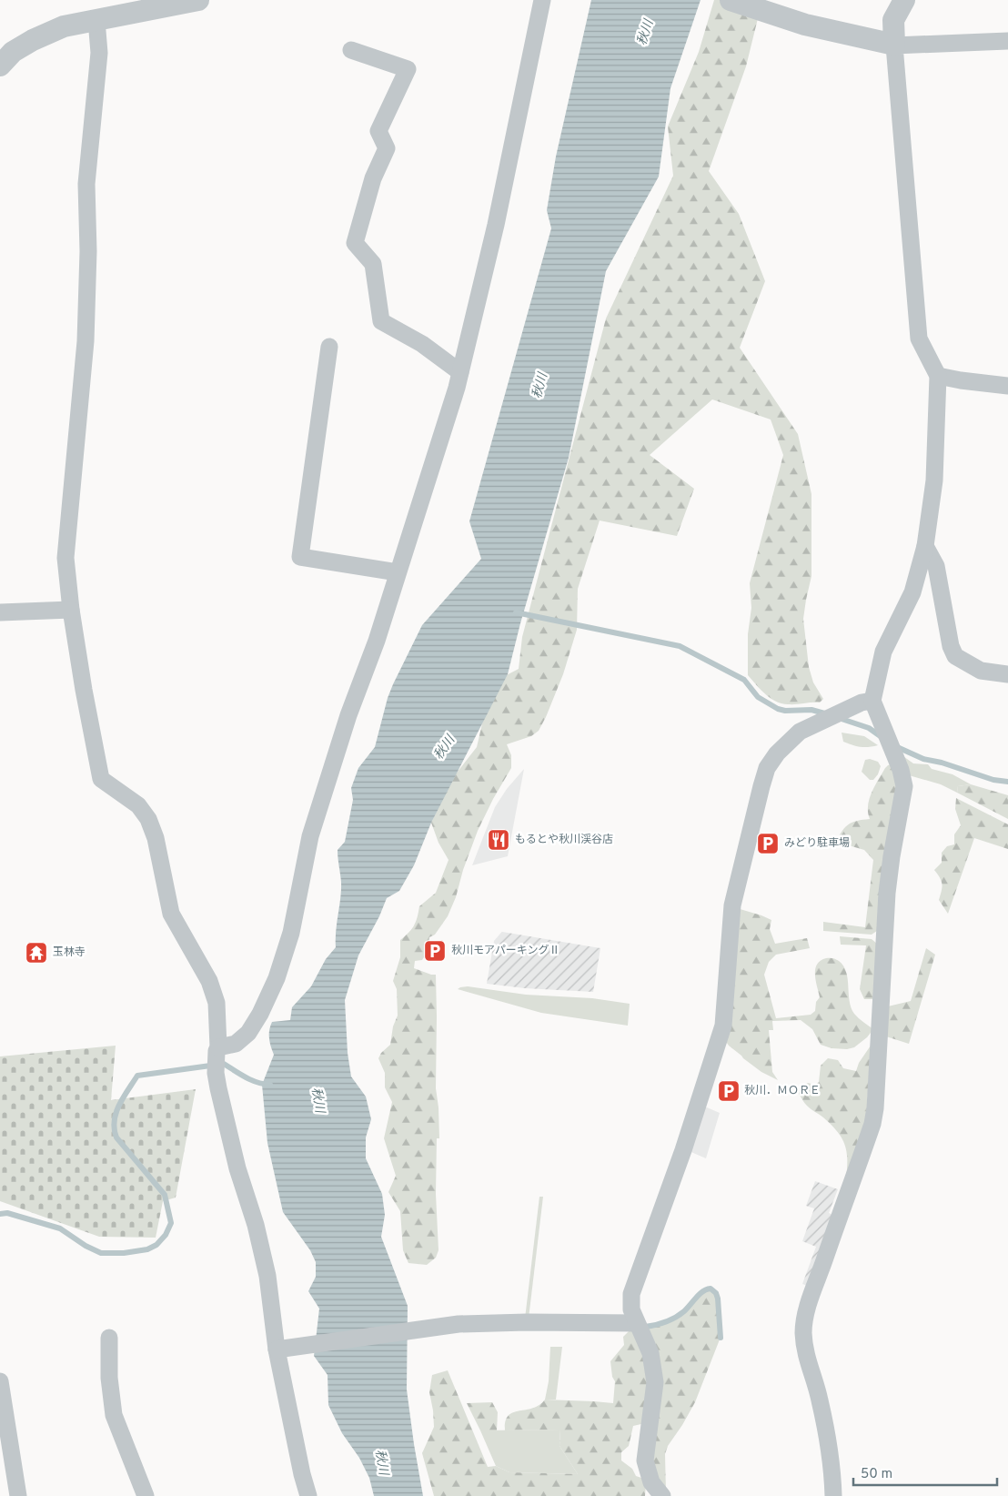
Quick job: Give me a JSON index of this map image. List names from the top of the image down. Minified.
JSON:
{"water":["秋川"],"places":{"restaurant":["もるとや秋川渓谷店"],"parking":["みどり駐車場","秋川モアパーキングⅡ","秋川．ＭＯＲＥ"],"temple":["玉林寺"]},"scale_bar":"50 m"}
